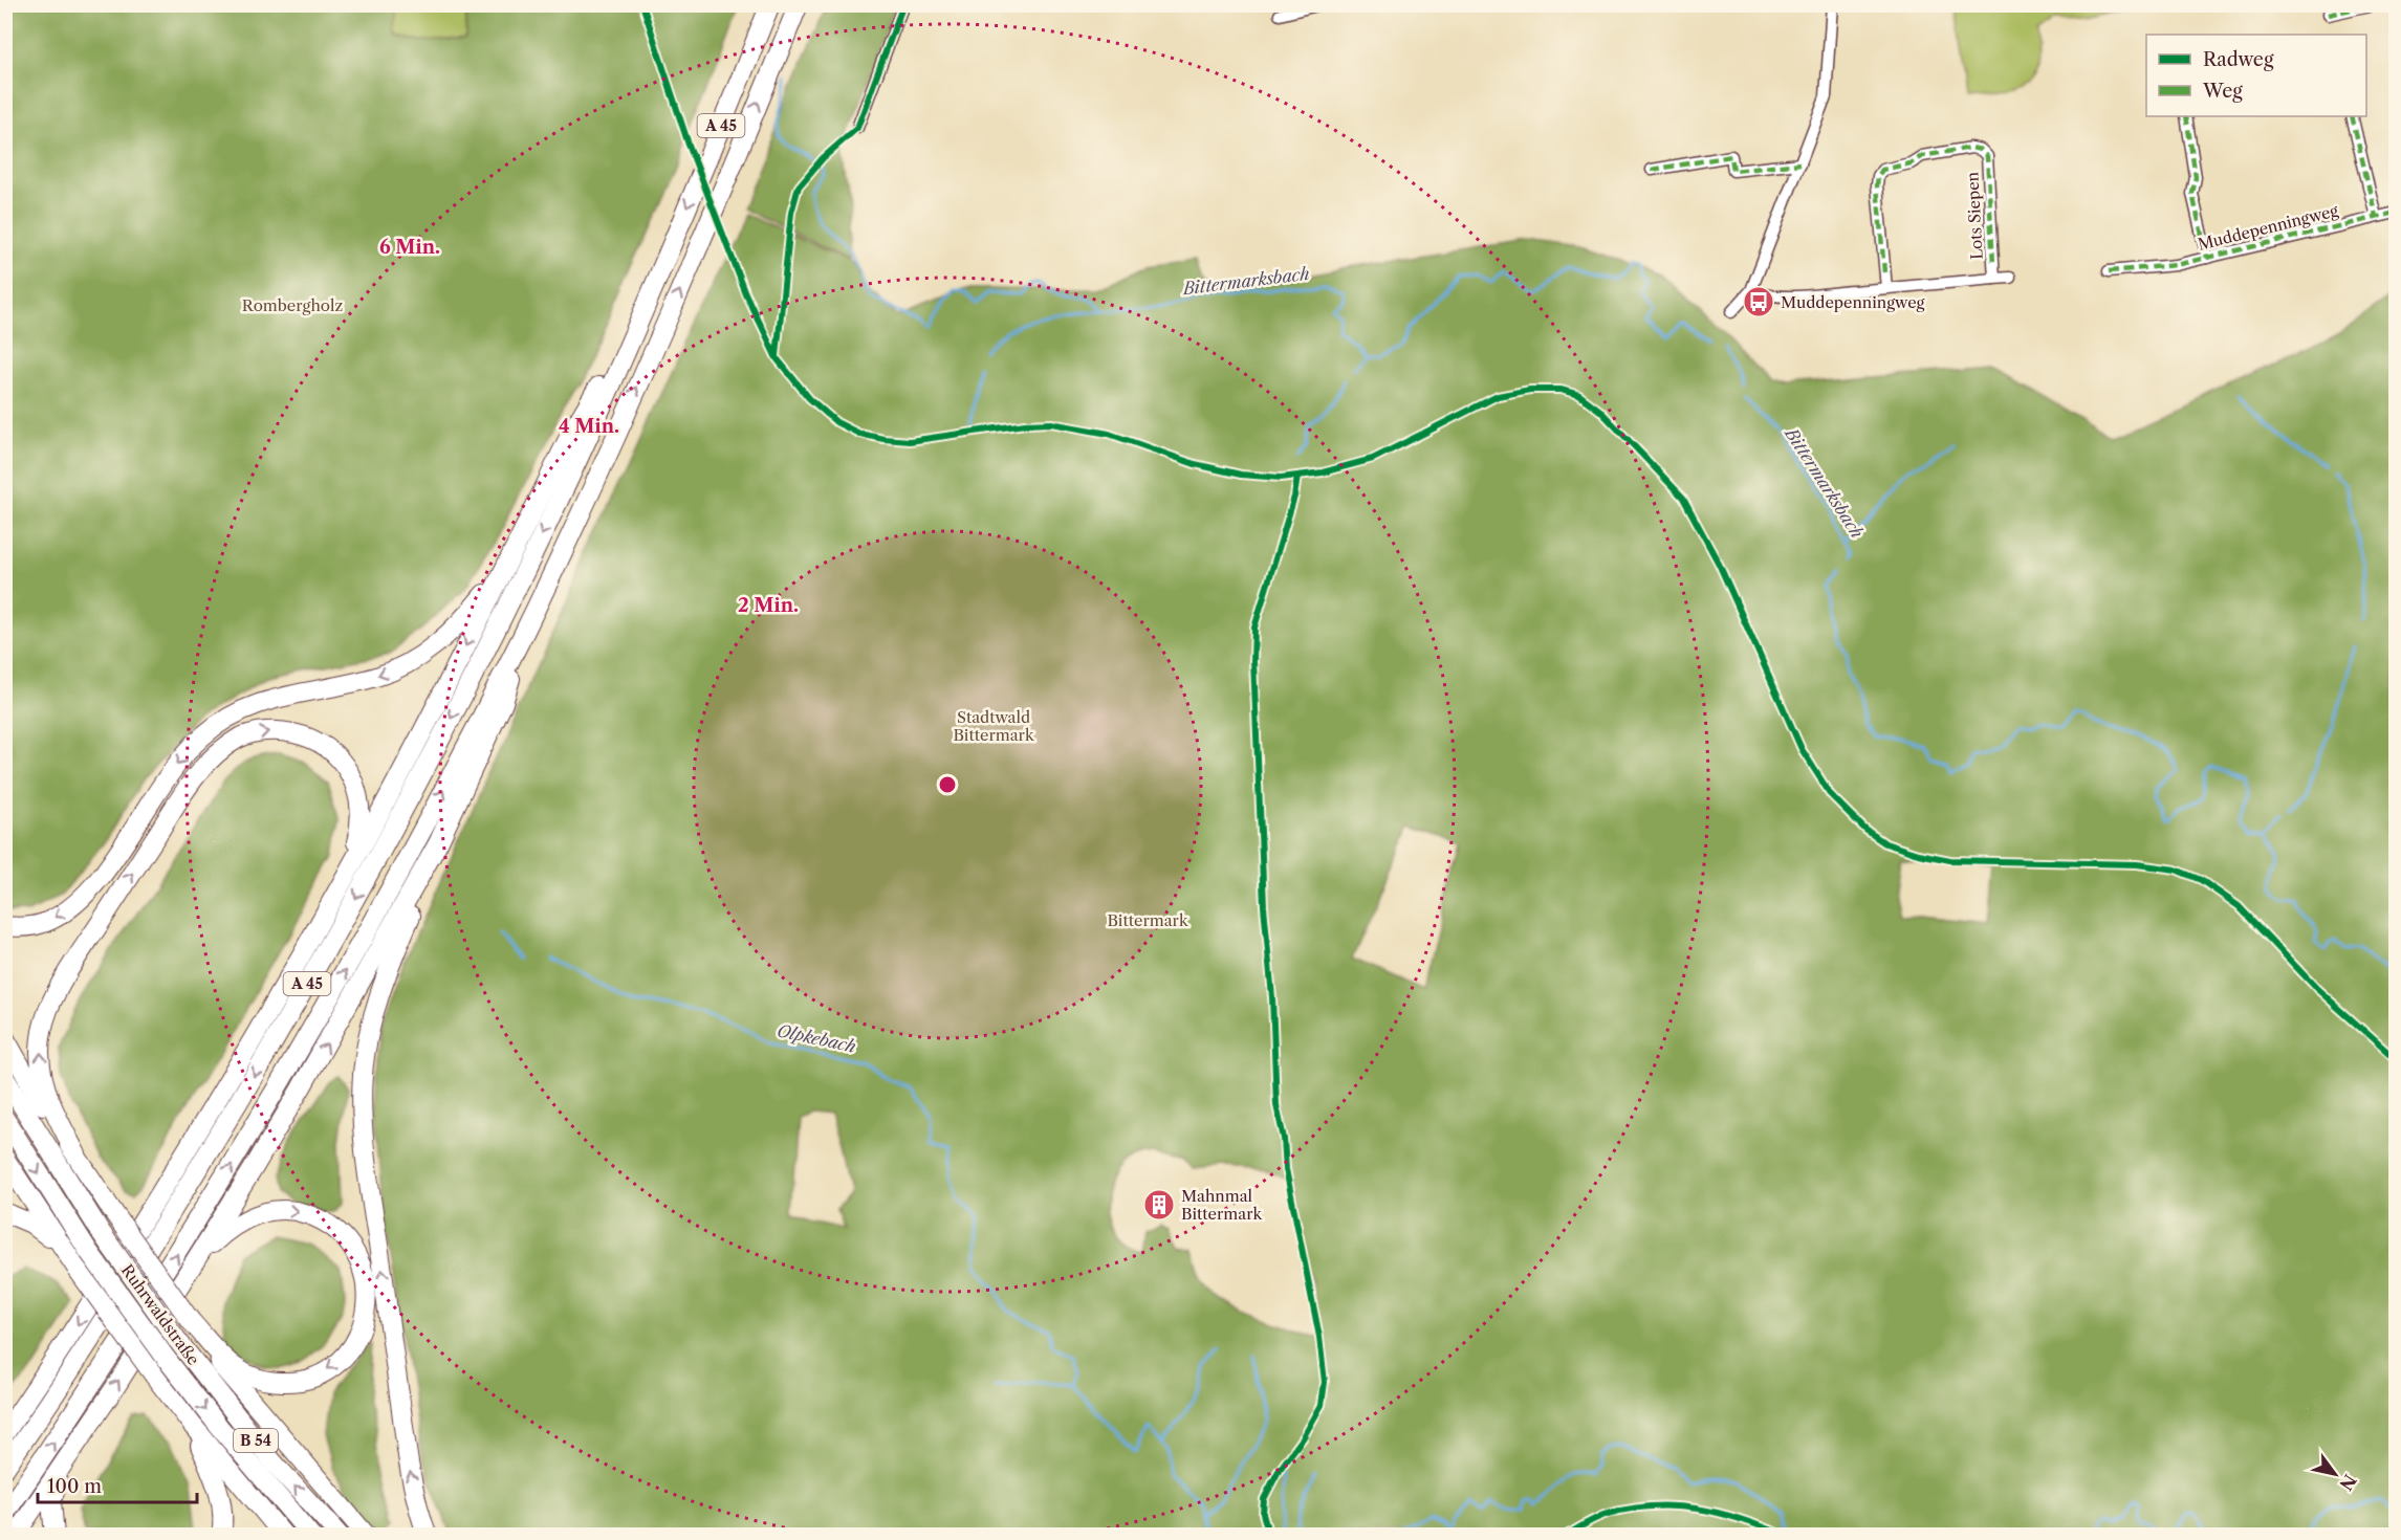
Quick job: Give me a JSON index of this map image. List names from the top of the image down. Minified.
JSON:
{"streets":{"highway":["A 45","Ruhrwaldstraße","B 54"],"street":["Lots Siepen","Muddepenningweg"]},"water":["Bittermarksbach","Olpkebach"],"parks":["Rombergholz","Stadtwald Bittermark","Bittermark"],"places":{"bus stop":["Muddepenningweg"],"building":["Mahnmal Bittermark"]},"legend":["Radweg","Weg"],"scale_bar":"100 m","north":"bottom right","rings":["6 Min.","4 Min.","2 Min."]}
